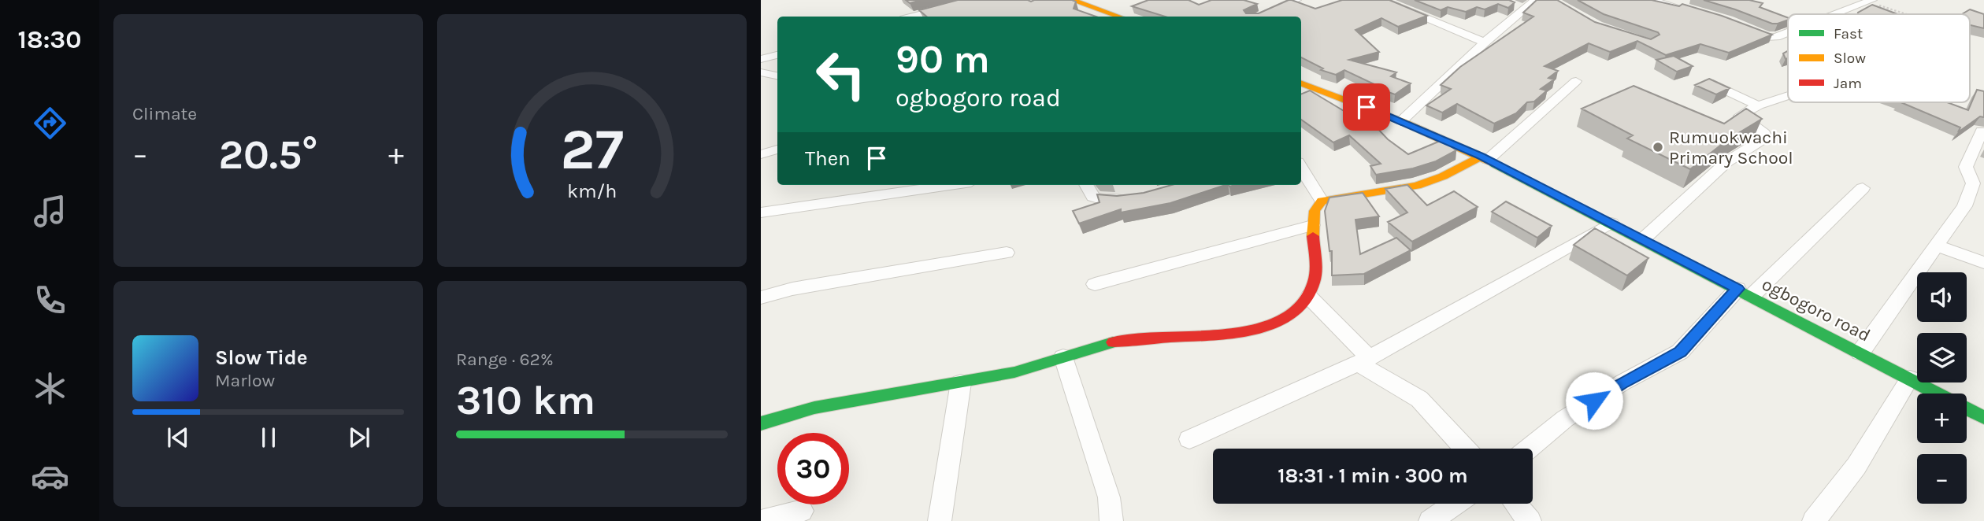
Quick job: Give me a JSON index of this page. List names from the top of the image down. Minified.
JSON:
{"streets":{"street":["ogbogoro road"]},"places":["Rumuokwachi Primary School"],"legend":["Fast","Slow","Jam"],"page":{"tabs":"18:30","tile":["Climate",["Range · 62%","310 km"]],"turn":["90 m","ogbogoro road"],"heat":["−","20.5°","+"],"then":"Then","map_buttons":["+","−"],"song":["Slow Tide","Marlow"],"limit":"30","trip":"18:31 · 1 min · 300 m","gauge":["27","km/h"]}}
